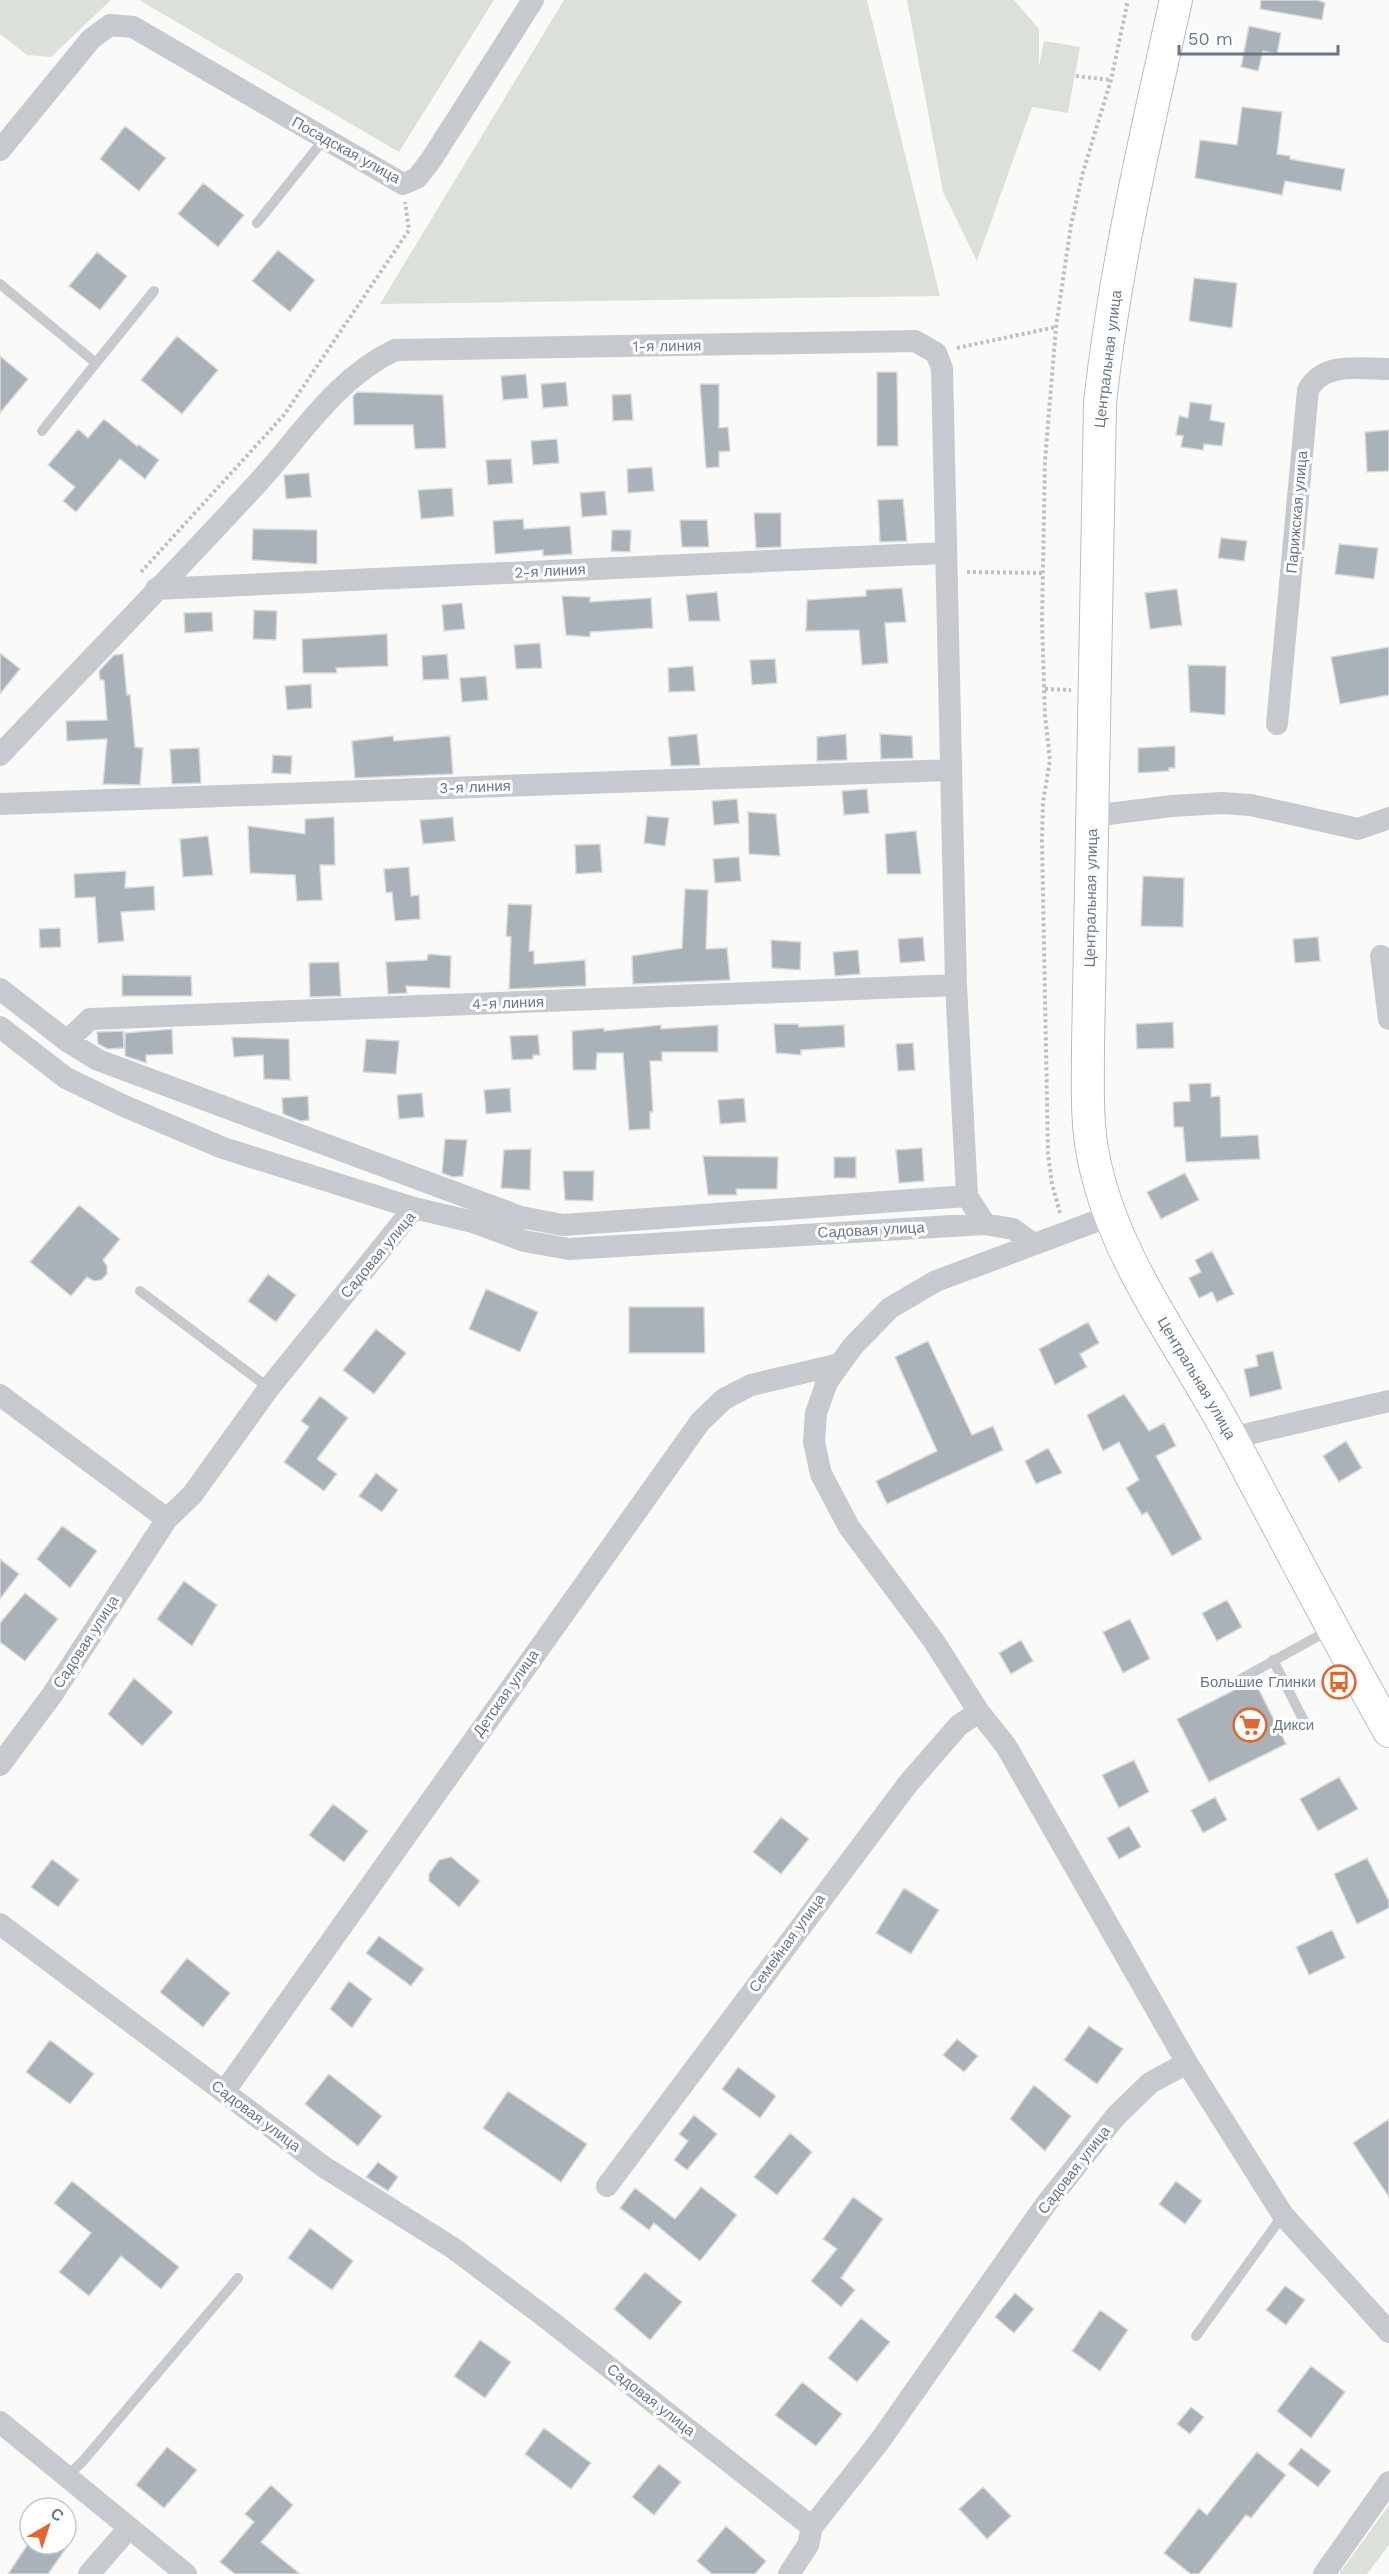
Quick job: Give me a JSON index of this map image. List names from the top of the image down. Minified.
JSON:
{"streets":{"main road":["Центральная улица"],"street":["Посадская улица","1-я линия","Парижская улица","2-я линия","3-я линия","4-я линия","Садовая улица","Детская улица","Семейная улица"]},"crossings":[["1-я линия","2-я линия"],["Садовая улица","Детская улица"]],"places":{"bus stop":["Большие Глинки"],"supermarket":["Дикси"]},"scale_bar":"50 m","north":"top right"}
